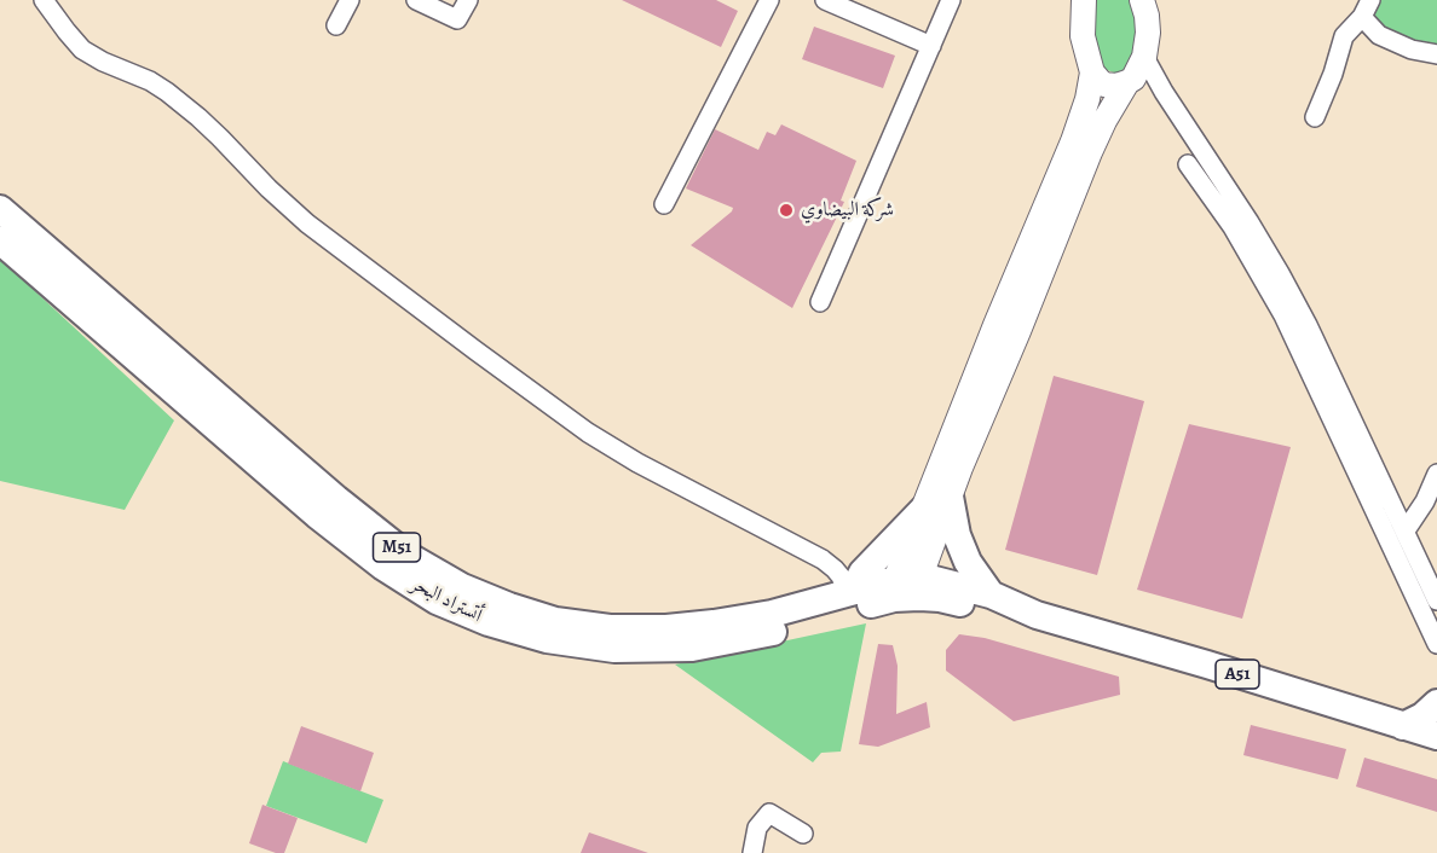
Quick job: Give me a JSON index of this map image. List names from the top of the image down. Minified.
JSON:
{"streets":{"highway":["M51","أتستراد البحر","A51"]},"crossings":[["أتستراد البحر","A51"]],"places":["شركة البيضاوي"]}
